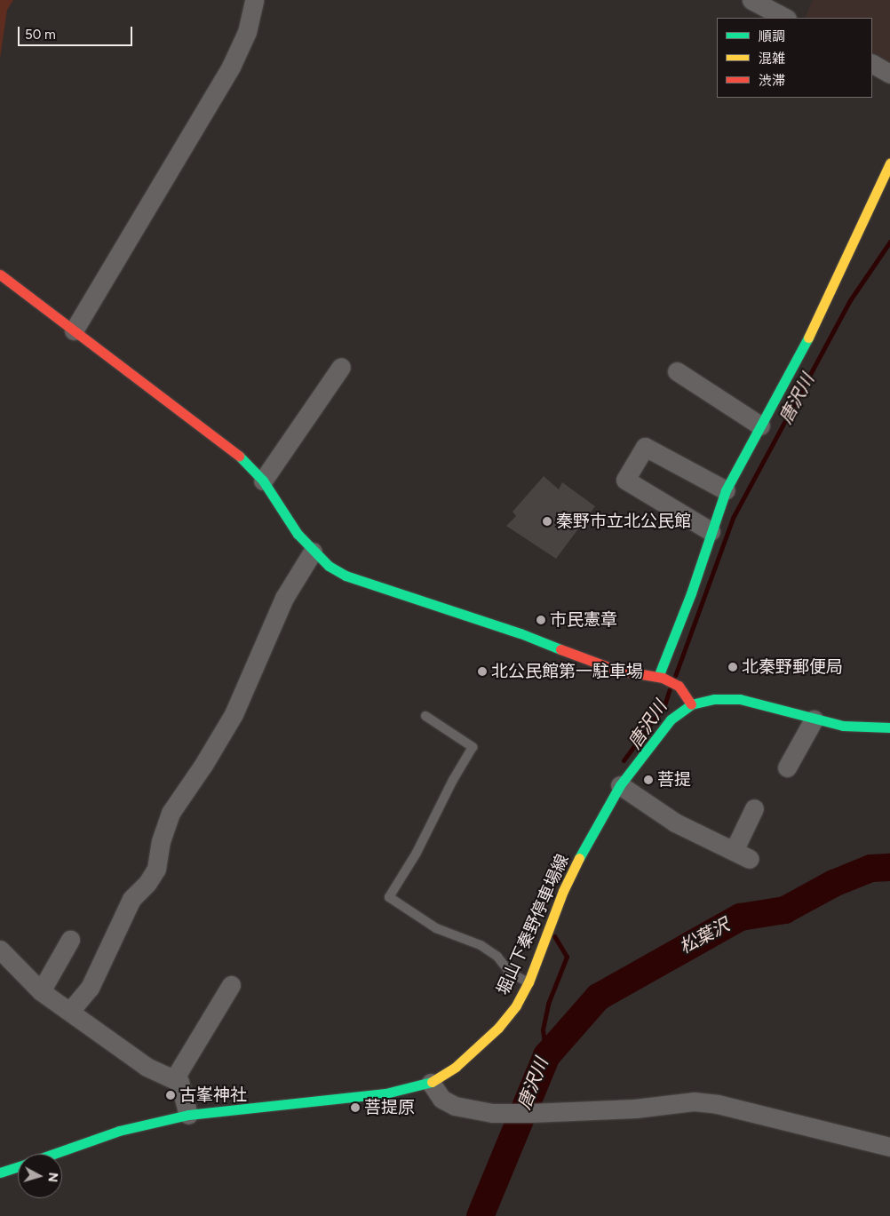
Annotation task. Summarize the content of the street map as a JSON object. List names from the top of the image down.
{
  "streets": {
    "street": ["堀山下秦野停車場線"]
  },
  "water": ["唐沢川", "松葉沢"],
  "places": [
    "秦野市立北公民館",
    "市民憲章",
    "北秦野郵便局",
    "北公民館第一駐車場",
    "菩提",
    "古峯神社",
    "菩提原"
  ],
  "legend": ["順調", "混雑", "渋滞"],
  "scale_bar": "50 m",
  "north": "right"
}
